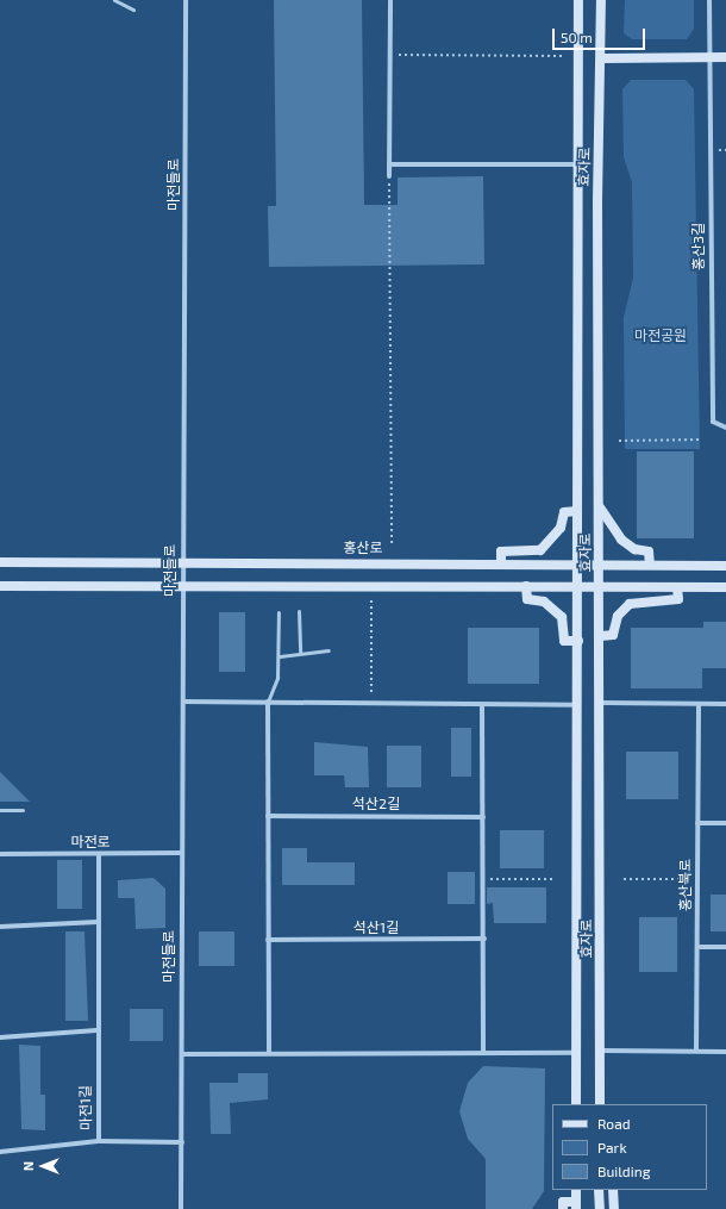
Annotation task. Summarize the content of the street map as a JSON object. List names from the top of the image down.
{
  "streets": {
    "street": [
      "효자로",
      "마전들로",
      "홍산3길",
      "홍산로",
      "석산2길",
      "마전로",
      "홍산북로",
      "석산1길",
      "마전1길"
    ]
  },
  "crossings": [
    ["효자로", "홍산로"],
    ["마전들로", "홍산로"],
    ["마전들로", "마전로"],
    ["마전로", "마전1길"]
  ],
  "parks": ["마전공원"],
  "legend": ["Road", "Park", "Building"],
  "scale_bar": "50 m",
  "north": "left"
}
